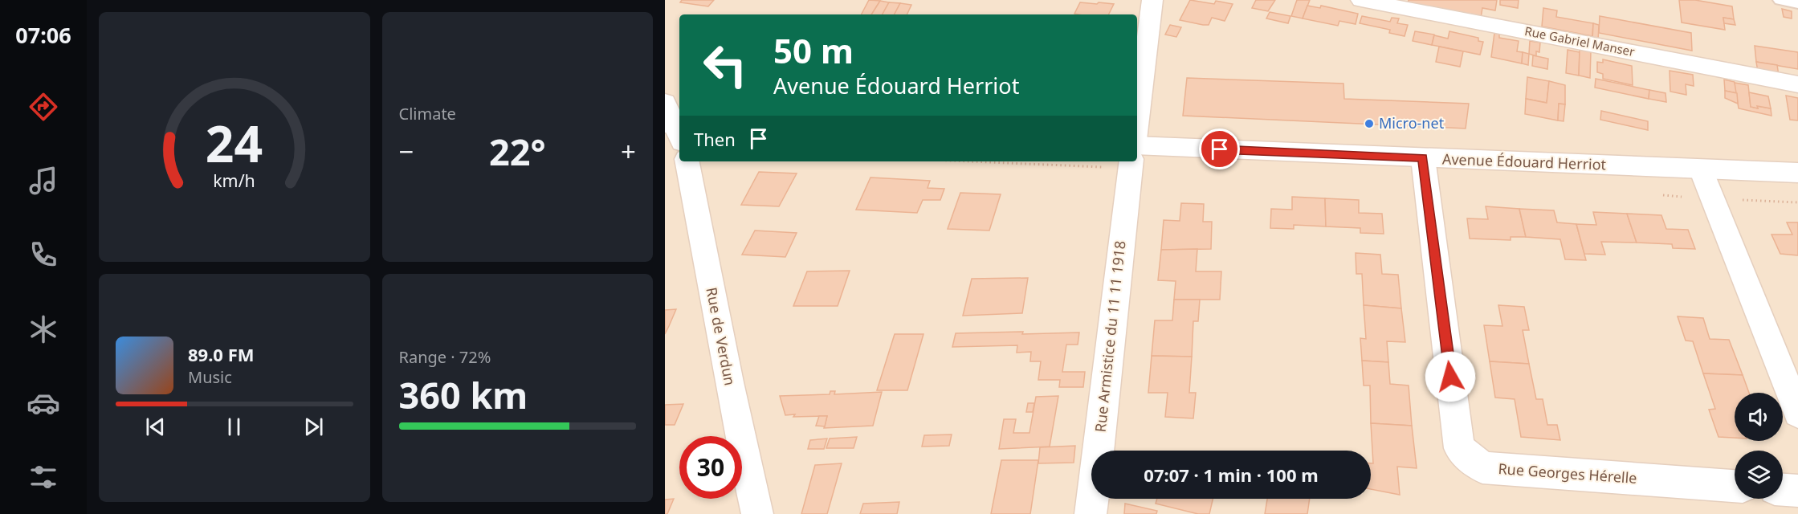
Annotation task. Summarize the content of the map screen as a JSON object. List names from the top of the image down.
{
  "streets": {
    "street": [
      "Rue Gabriel Manser",
      "Avenue Édouard Herriot",
      "Rue de Verdun",
      "Rue Armistice du 11 11 1918",
      "Rue Georges Hérelle"
    ]
  },
  "crossings": [
    ["Avenue Édouard Herriot", "Rue Georges Hérelle"]
  ],
  "places": ["Micro-net"],
  "page": {
    "tabs": "07:06",
    "tile": [
      "Climate",
      ["Range · 72%", "360 km"]
    ],
    "turn": ["50 m", "Avenue Édouard Herriot"],
    "then": "Then",
    "heat": ["−", "22°", "+"],
    "song": ["89.0 FM", "Music"],
    "limit": "30",
    "trip": "07:07 · 1 min · 100 m",
    "gauge": ["24", "km/h"]
  }
}
